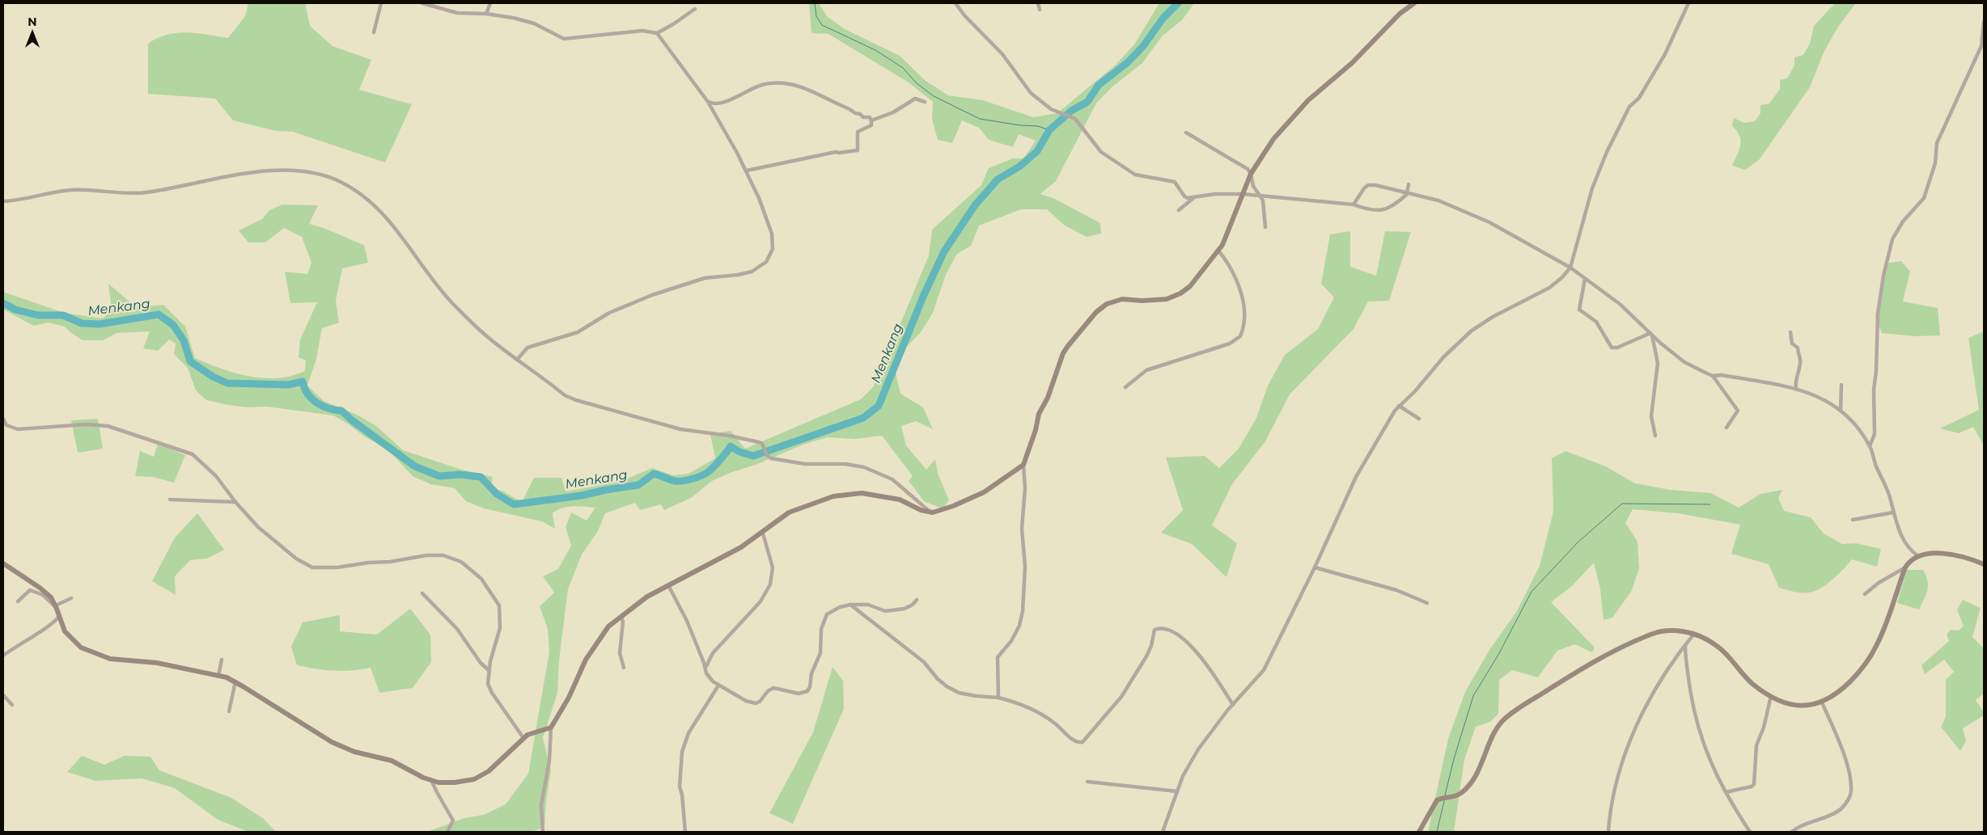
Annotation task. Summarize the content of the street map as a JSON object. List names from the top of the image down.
{
  "water": ["Menkang"],
  "north": "top"
}
